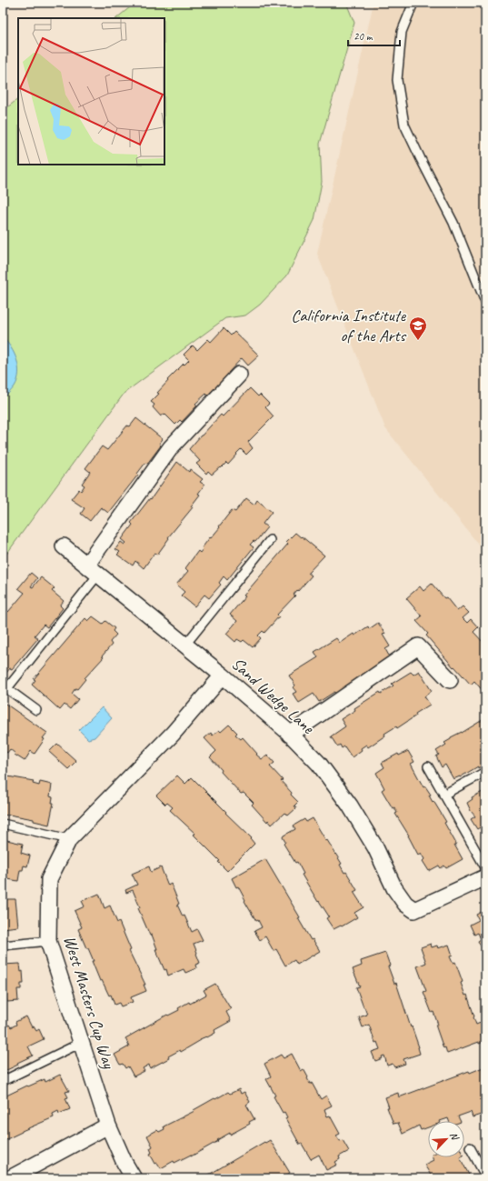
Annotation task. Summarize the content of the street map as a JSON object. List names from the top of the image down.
{
  "streets": {
    "street": ["Sand Wedge Lane", "West Masters Cup Way"]
  },
  "crossings": [
    ["Sand Wedge Lane", "West Masters Cup Way"]
  ],
  "places": {
    "school or university": ["California Institute of the Arts"]
  },
  "scale_bar": "20 m",
  "north": "top right"
}
